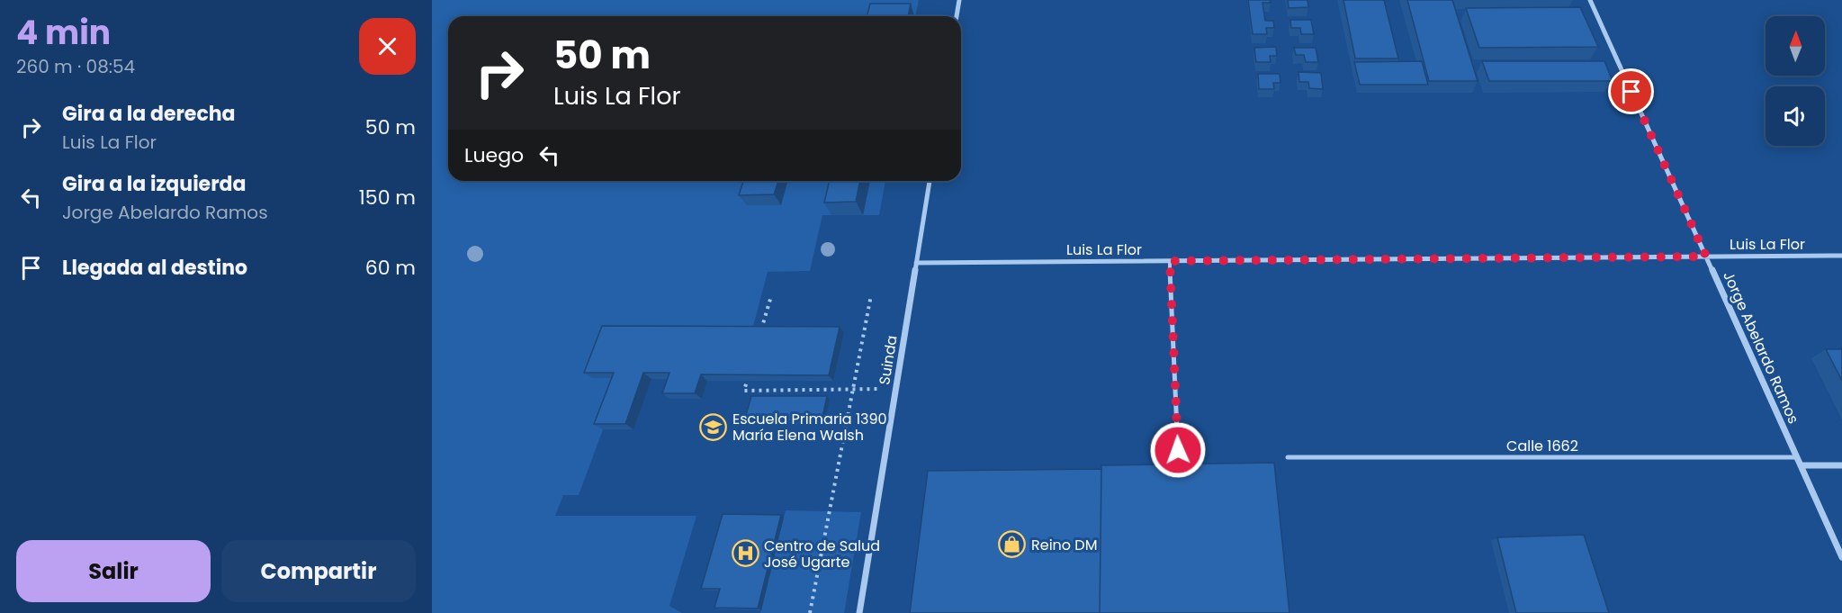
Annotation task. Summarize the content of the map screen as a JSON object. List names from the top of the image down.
{
  "streets": {
    "street": ["Luis La Flor", "Jorge Abelardo Ramos", "Suinda"],
    "lane": ["Calle 1662"]
  },
  "crossings": [
    ["Luis La Flor", "Jorge Abelardo Ramos"],
    ["Luis La Flor", "Suinda"],
    ["Jorge Abelardo Ramos", "Calle 1662"]
  ],
  "places": {
    "school or university": ["Escuela Primaria 1390 María Elena Walsh"],
    "shop": ["Reino DM"],
    "hospital": ["Centro de Salud José Ugarte"]
  },
  "north": "top",
  "page": {
    "heading": ["4 min", "260 m · 08:54"],
    "turn": ["50 m", "Luis La Flor"],
    "list": [
      {
        "name": "Gira a la derecha",
        "note": "Luis La Flor",
        "value": "50 m"
      },
      {
        "name": "Gira a la izquierda",
        "note": "Jorge Abelardo Ramos",
        "value": "150 m"
      },
      {
        "name": "Llegada al destino",
        "value": "60 m"
      }
    ],
    "then": "Luego",
    "buttons": ["Salir", "Compartir"]
  }
}
